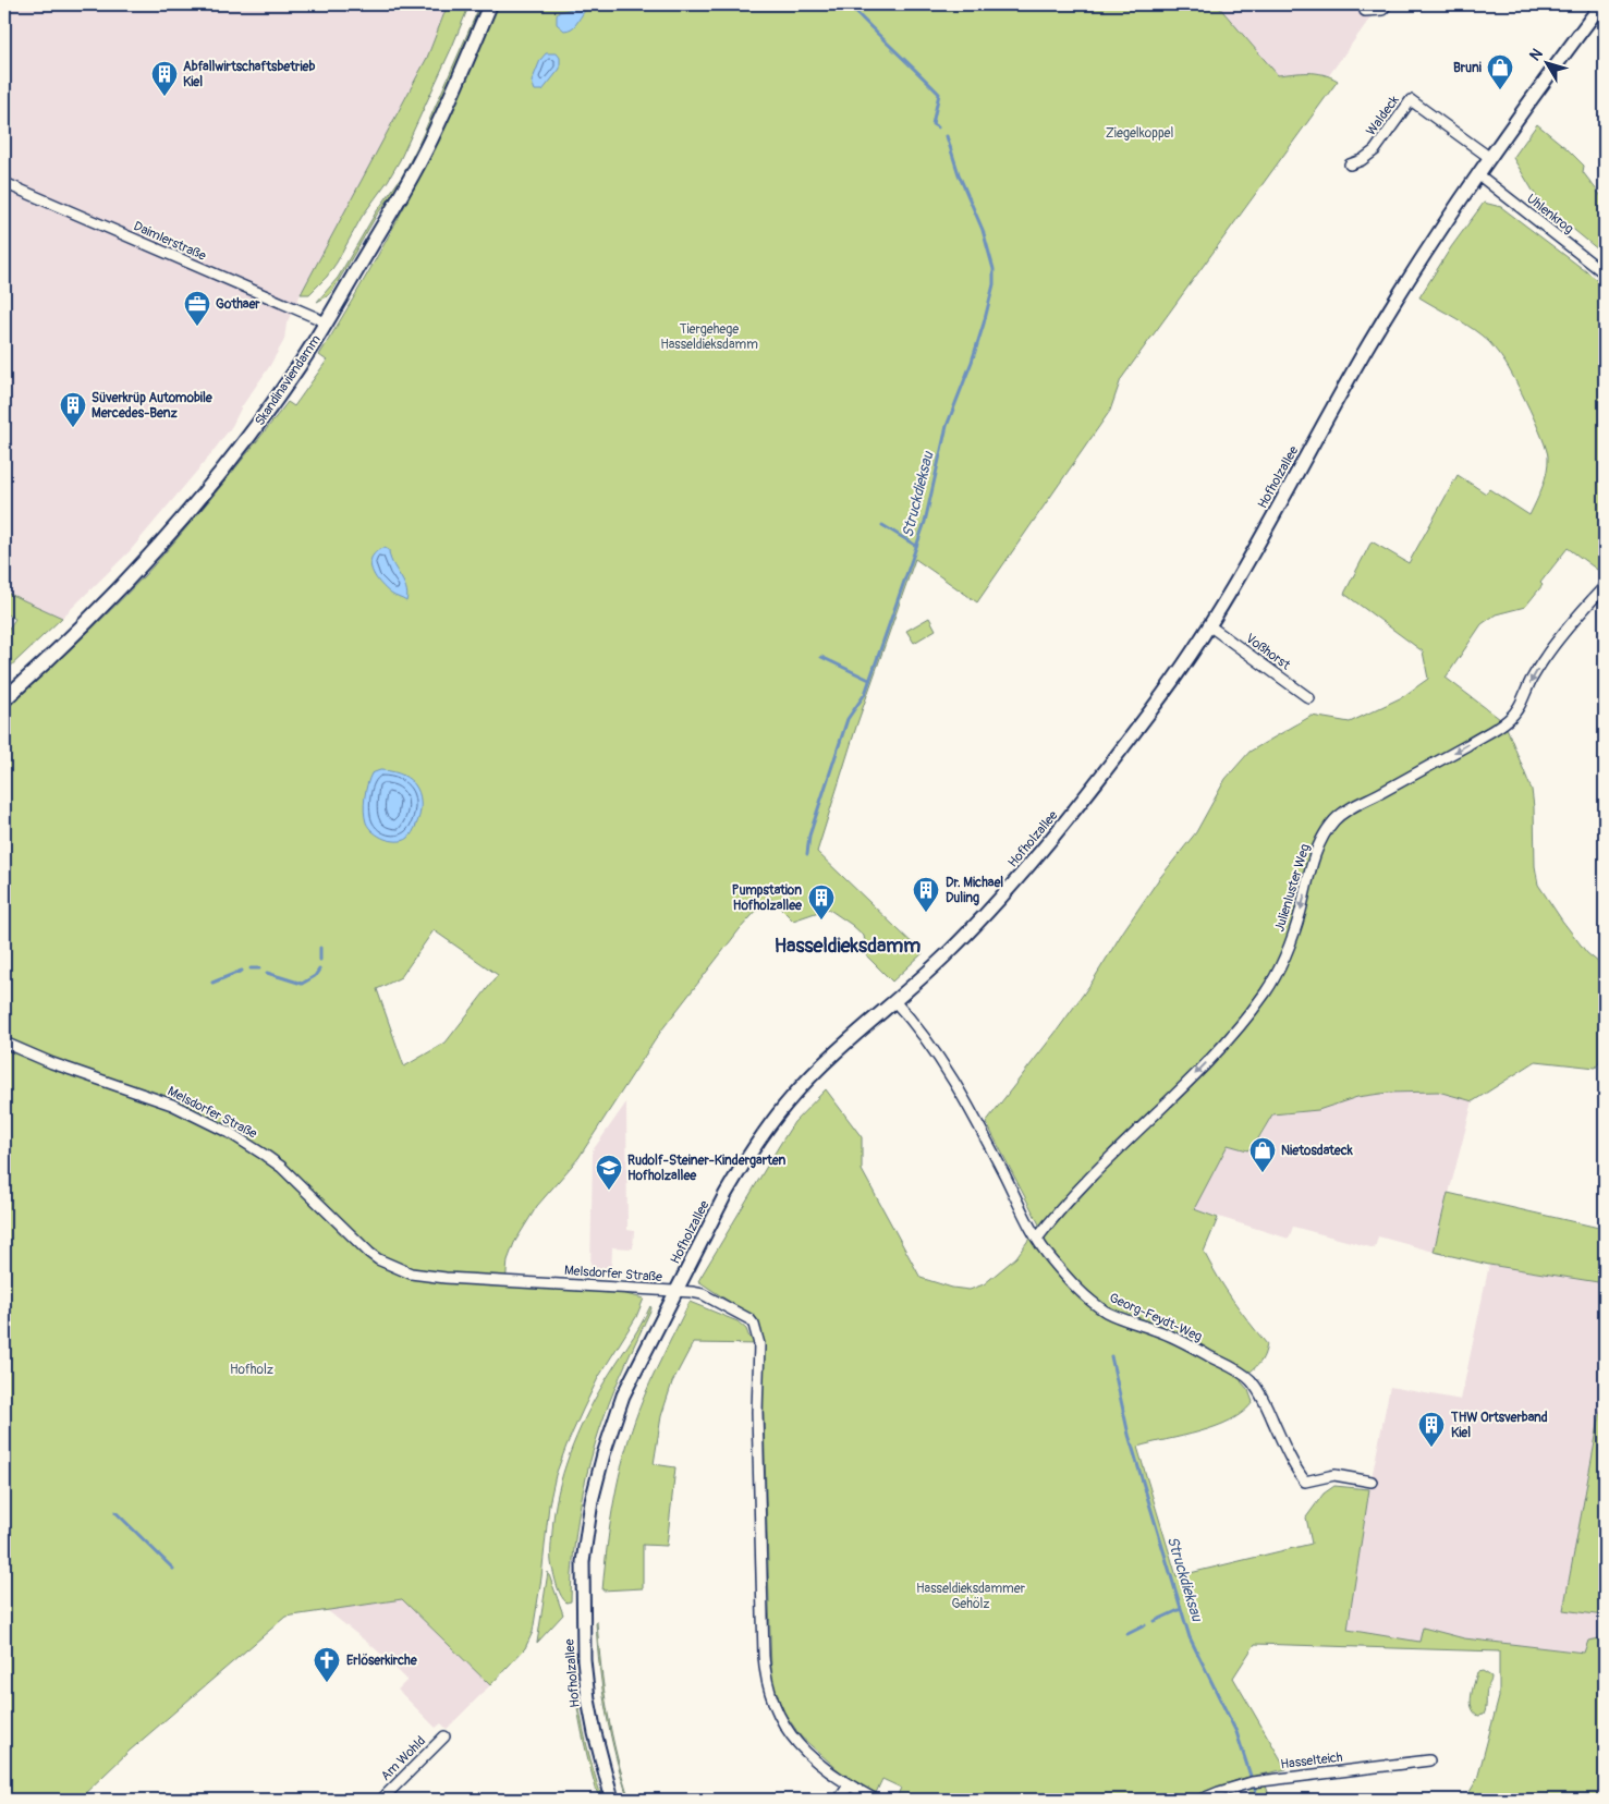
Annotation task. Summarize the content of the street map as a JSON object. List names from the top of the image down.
{
  "streets": {
    "main road": ["Skandinaviendamm"],
    "street": [
      "Waldeck",
      "Uhlenkrog",
      "Daimlerstraße",
      "Hofholzallee",
      "Voßhorst",
      "Julienluster Weg",
      "Melsdorfer Straße",
      "Georg-Feydt-Weg",
      "Am Wohld",
      "Hasselteich"
    ]
  },
  "crossings": [
    ["Waldeck", "Hofholzallee"],
    ["Uhlenkrog", "Hofholzallee"],
    ["Daimlerstraße", "Skandinaviendamm"],
    ["Hofholzallee", "Voßhorst"],
    ["Hofholzallee", "Melsdorfer Straße"],
    ["Hofholzallee", "Georg-Feydt-Weg"],
    ["Julienluster Weg", "Georg-Feydt-Weg"]
  ],
  "one_way": ["Julienluster Weg"],
  "districts": ["Hasseldieksdamm"],
  "water": ["Struckdieksau"],
  "parks": [
    "Ziegelkoppel",
    "Tiergehege Hasseldieksdamm",
    "Hofholz",
    "Hasseldieksdammer Gehölz"
  ],
  "places": {
    "shop": ["Bruni", "Nietosdateck"],
    "building": [
      "Abfallwirtschaftsbetrieb Kiel",
      "Süverkrüp Automobile Mercedes-Benz",
      "Dr. Michael Duling",
      "Pumpstation Hofholzallee",
      "THW Ortsverband Kiel"
    ],
    "office": ["Gothaer"],
    "school or university": ["Rudolf-Steiner-Kindergarten Hofholzallee"],
    "church": ["Erlöserkirche"]
  },
  "north": "top left"
}
